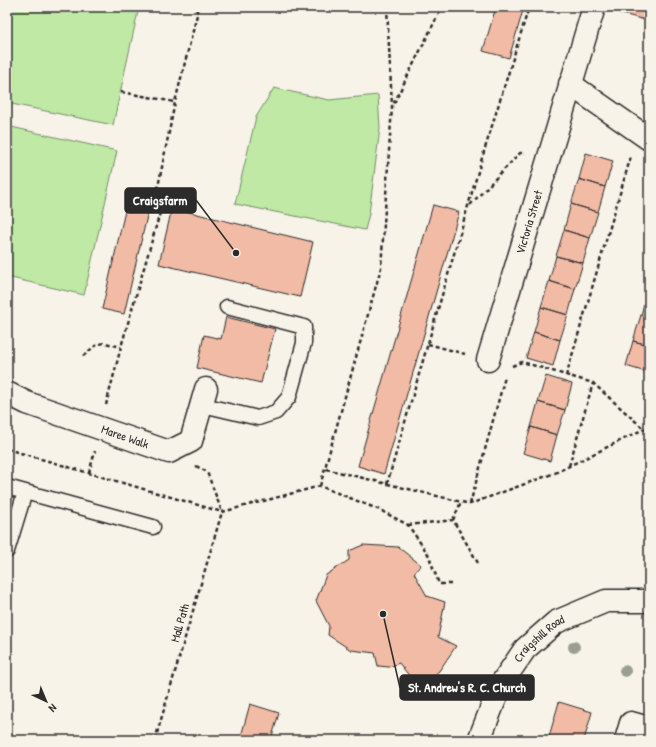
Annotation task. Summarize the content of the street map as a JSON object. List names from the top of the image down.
{
  "streets": {
    "street": ["Victoria Street", "Maree Walk", "Craigshill Road"],
    "path": ["Mall Path"]
  },
  "places": ["Craigsfarm", "St. Andrew's R. C. Church"],
  "north": "bottom right"
}
